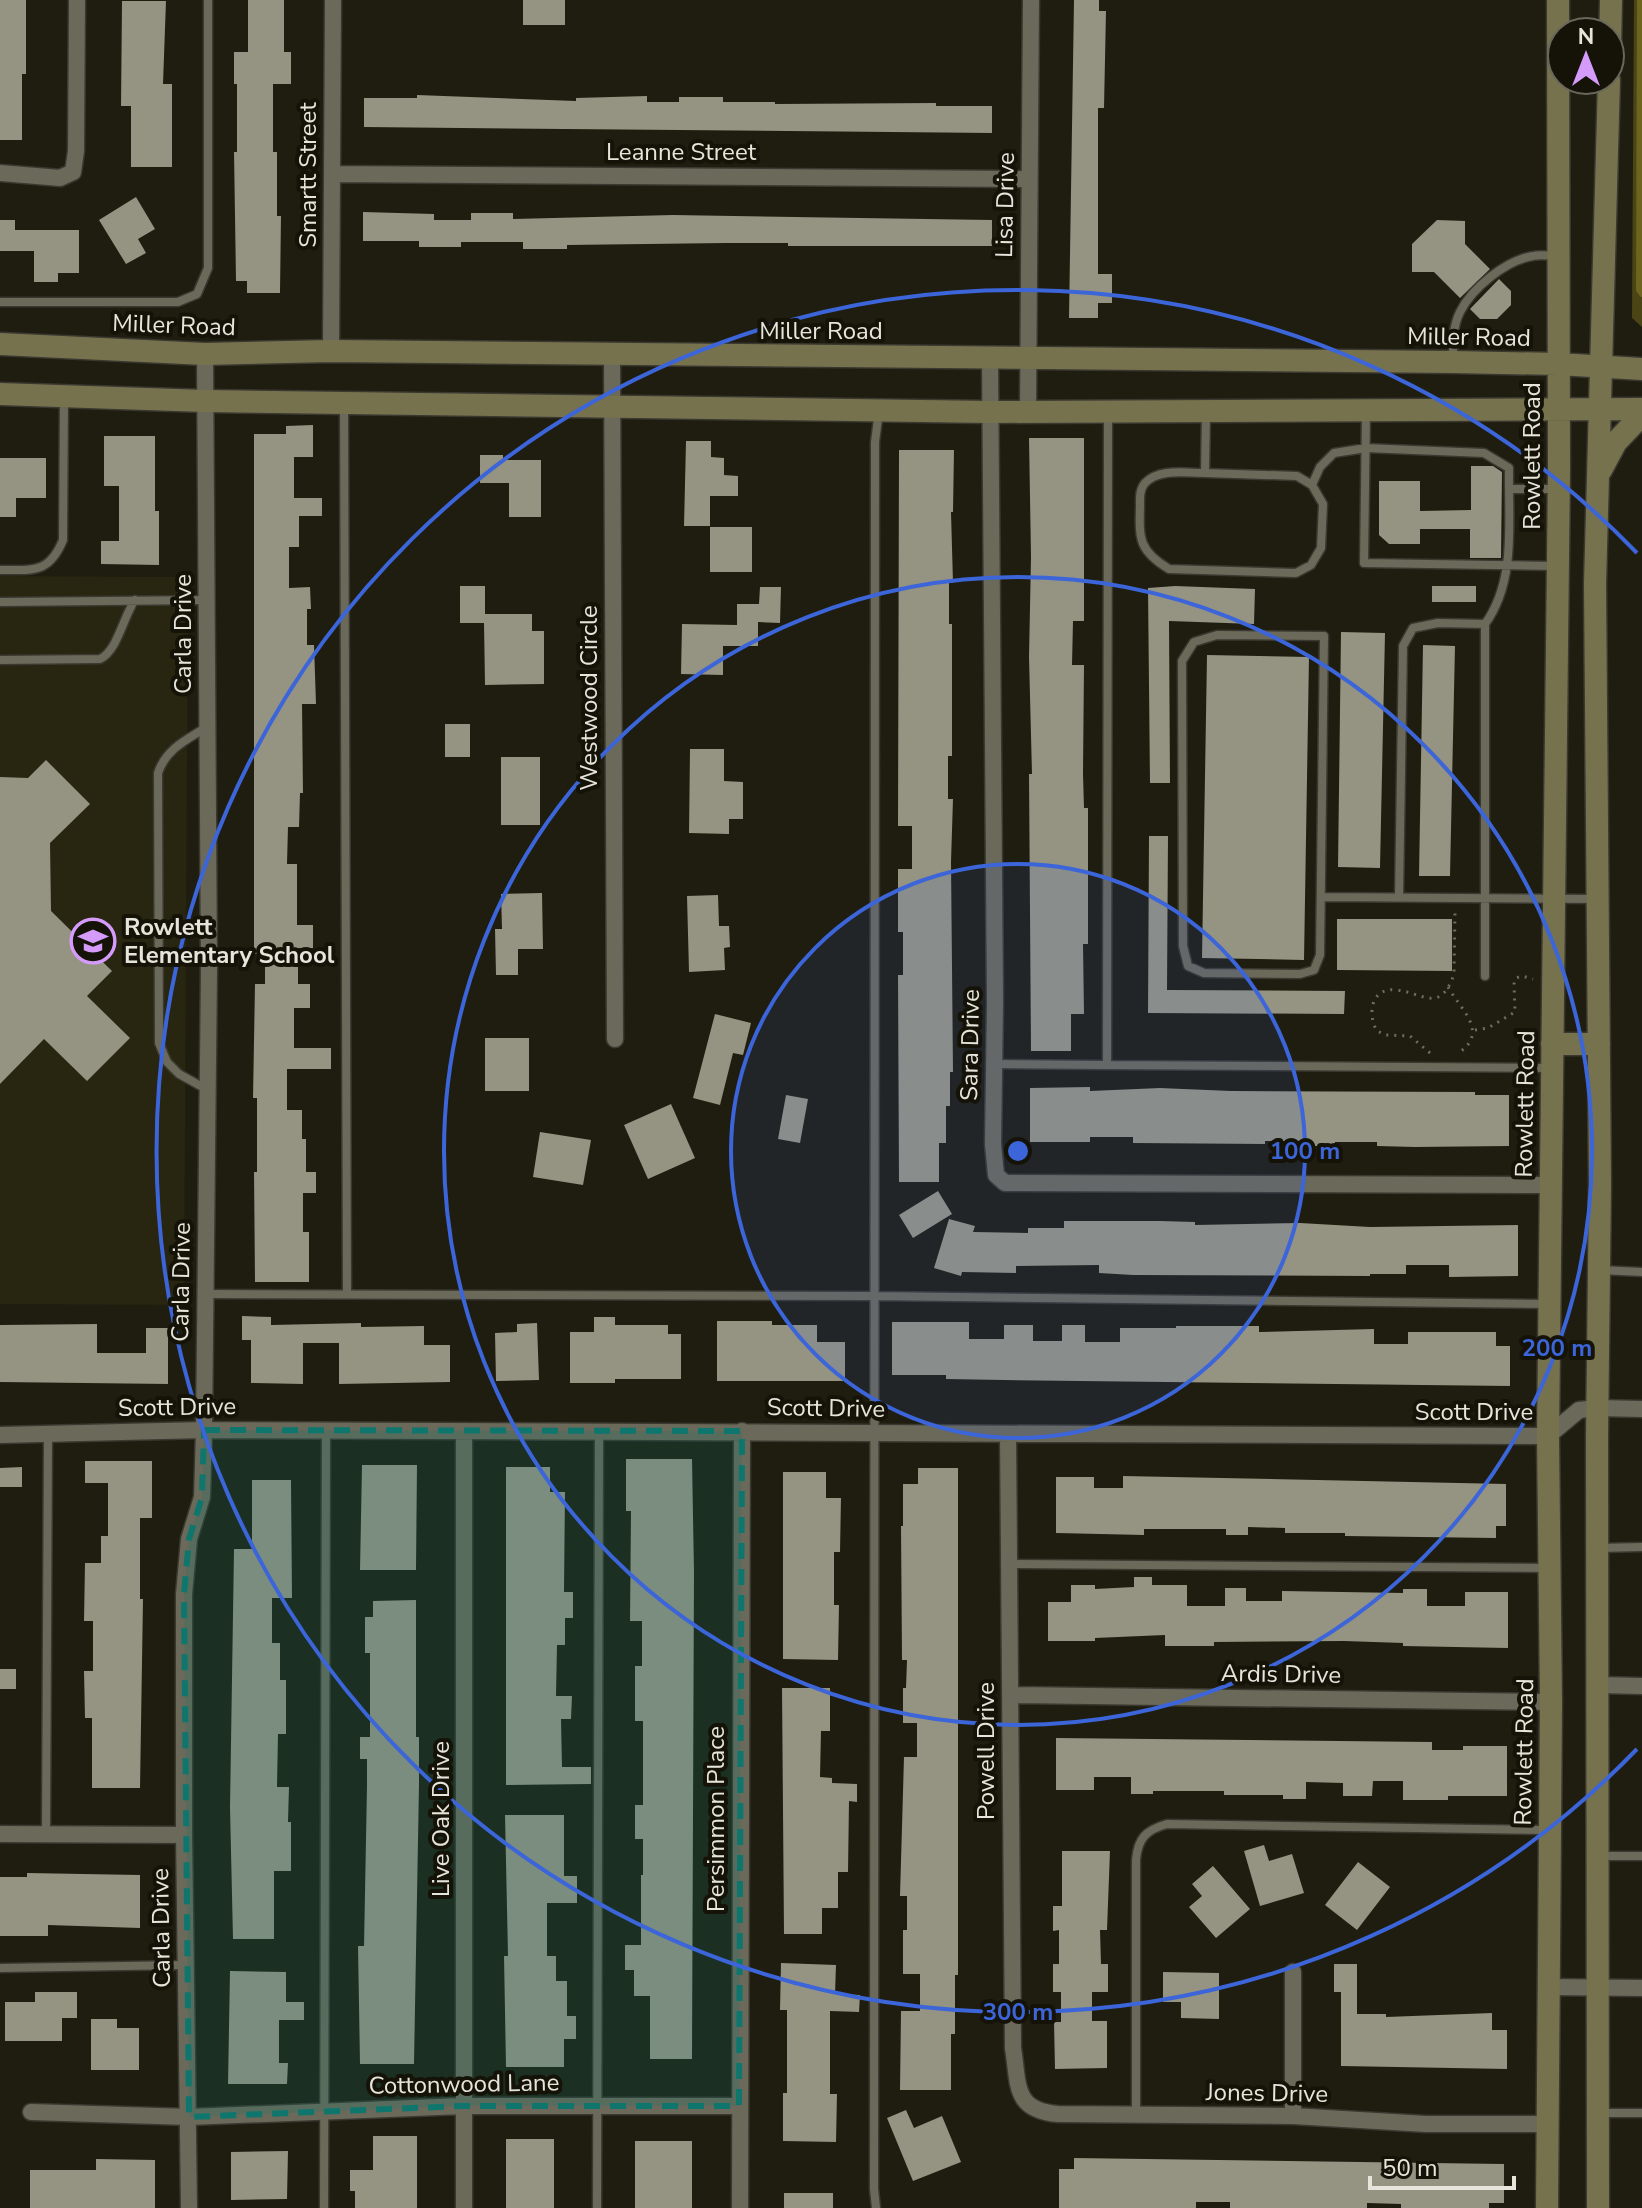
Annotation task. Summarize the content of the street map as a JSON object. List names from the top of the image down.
{
  "streets": {
    "main road": ["Miller Road", "Rowlett Road"],
    "street": [
      "Leanne Street",
      "Smartt Street",
      "Lisa Drive",
      "Carla Drive",
      "Westwood Circle",
      "Sara Drive",
      "Scott Drive",
      "Ardis Drive",
      "Powell Drive",
      "Live Oak Drive",
      "Persimmon Place",
      "Cottonwood Lane",
      "Jones Drive"
    ]
  },
  "crossings": [
    ["Leanne Street", "Smartt Street"],
    ["Leanne Street", "Lisa Drive"],
    ["Smartt Street", "Miller Road"],
    ["Lisa Drive", "Miller Road"],
    ["Miller Road", "Rowlett Road"],
    ["Miller Road", "Carla Drive"],
    ["Miller Road", "Westwood Circle"],
    ["Miller Road", "Sara Drive"],
    ["Rowlett Road", "Sara Drive"],
    ["Rowlett Road", "Scott Drive"],
    ["Rowlett Road", "Ardis Drive"],
    ["Rowlett Road", "Jones Drive"],
    ["Carla Drive", "Scott Drive"],
    ["Carla Drive", "Cottonwood Lane"],
    ["Scott Drive", "Powell Drive"],
    ["Scott Drive", "Live Oak Drive"],
    ["Scott Drive", "Persimmon Place"],
    ["Ardis Drive", "Powell Drive"],
    ["Powell Drive", "Jones Drive"],
    ["Live Oak Drive", "Cottonwood Lane"],
    ["Persimmon Place", "Cottonwood Lane"]
  ],
  "places": {
    "school or university": ["Rowlett Elementary School"]
  },
  "scale_bar": "50 m",
  "north": "top",
  "rings": ["100 m", "200 m", "300 m"]
}
